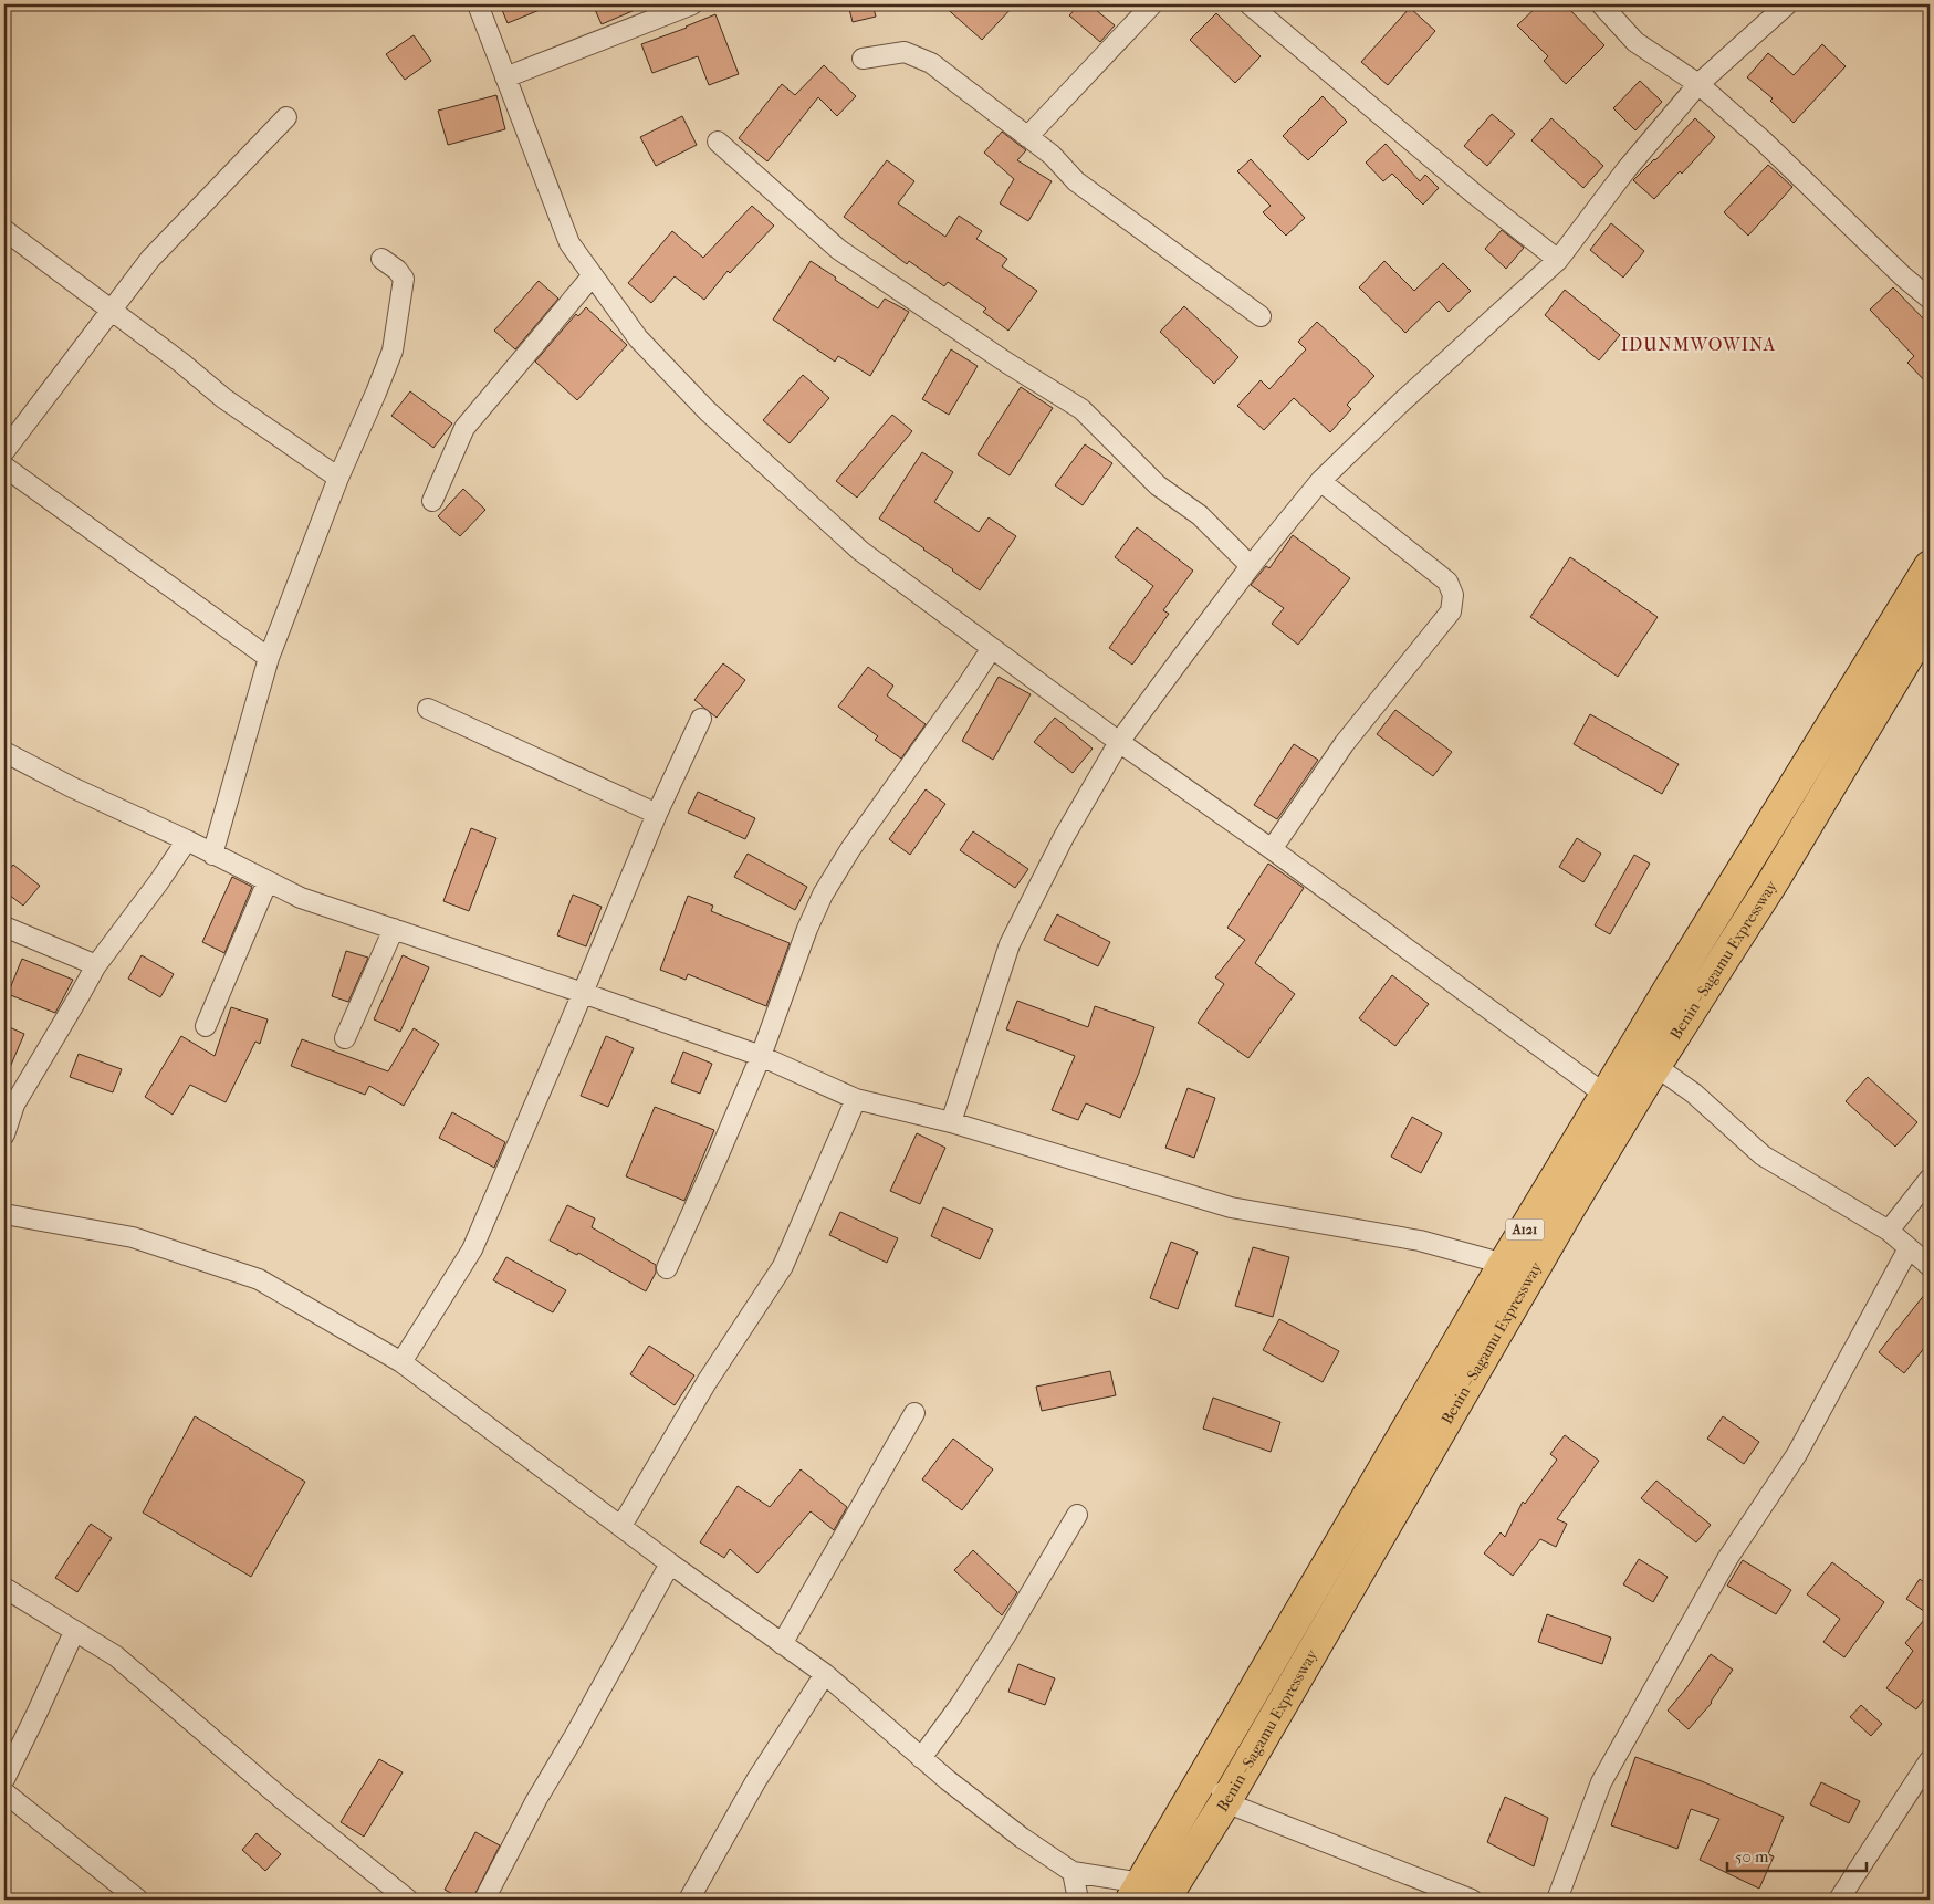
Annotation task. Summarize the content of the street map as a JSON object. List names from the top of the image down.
{
  "streets": {
    "highway": ["Benin - Sagamu Expressway", "A121"]
  },
  "crossings": [
    ["Benin - Sagamu Expressway", "A121"]
  ],
  "districts": ["IDUNMWOWINA"],
  "scale_bar": "50 m"
}
